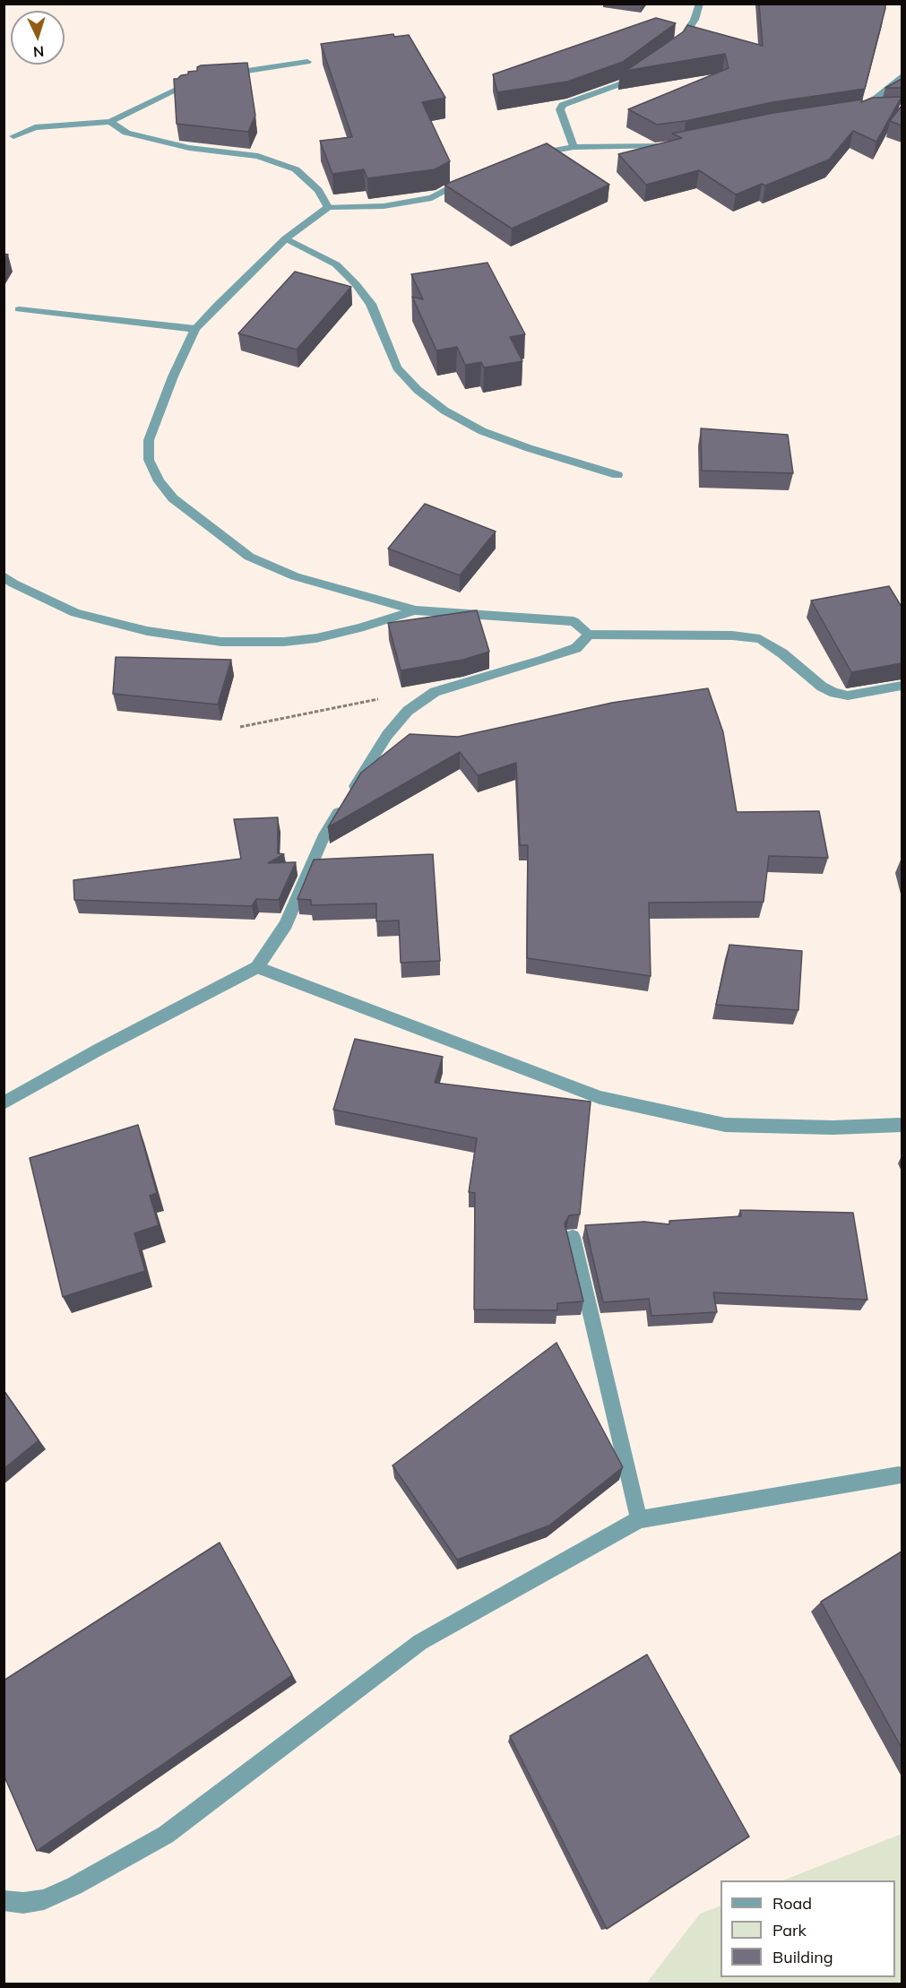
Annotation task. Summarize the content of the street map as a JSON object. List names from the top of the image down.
{
  "legend": ["Road", "Park", "Building"],
  "north": "bottom"
}
